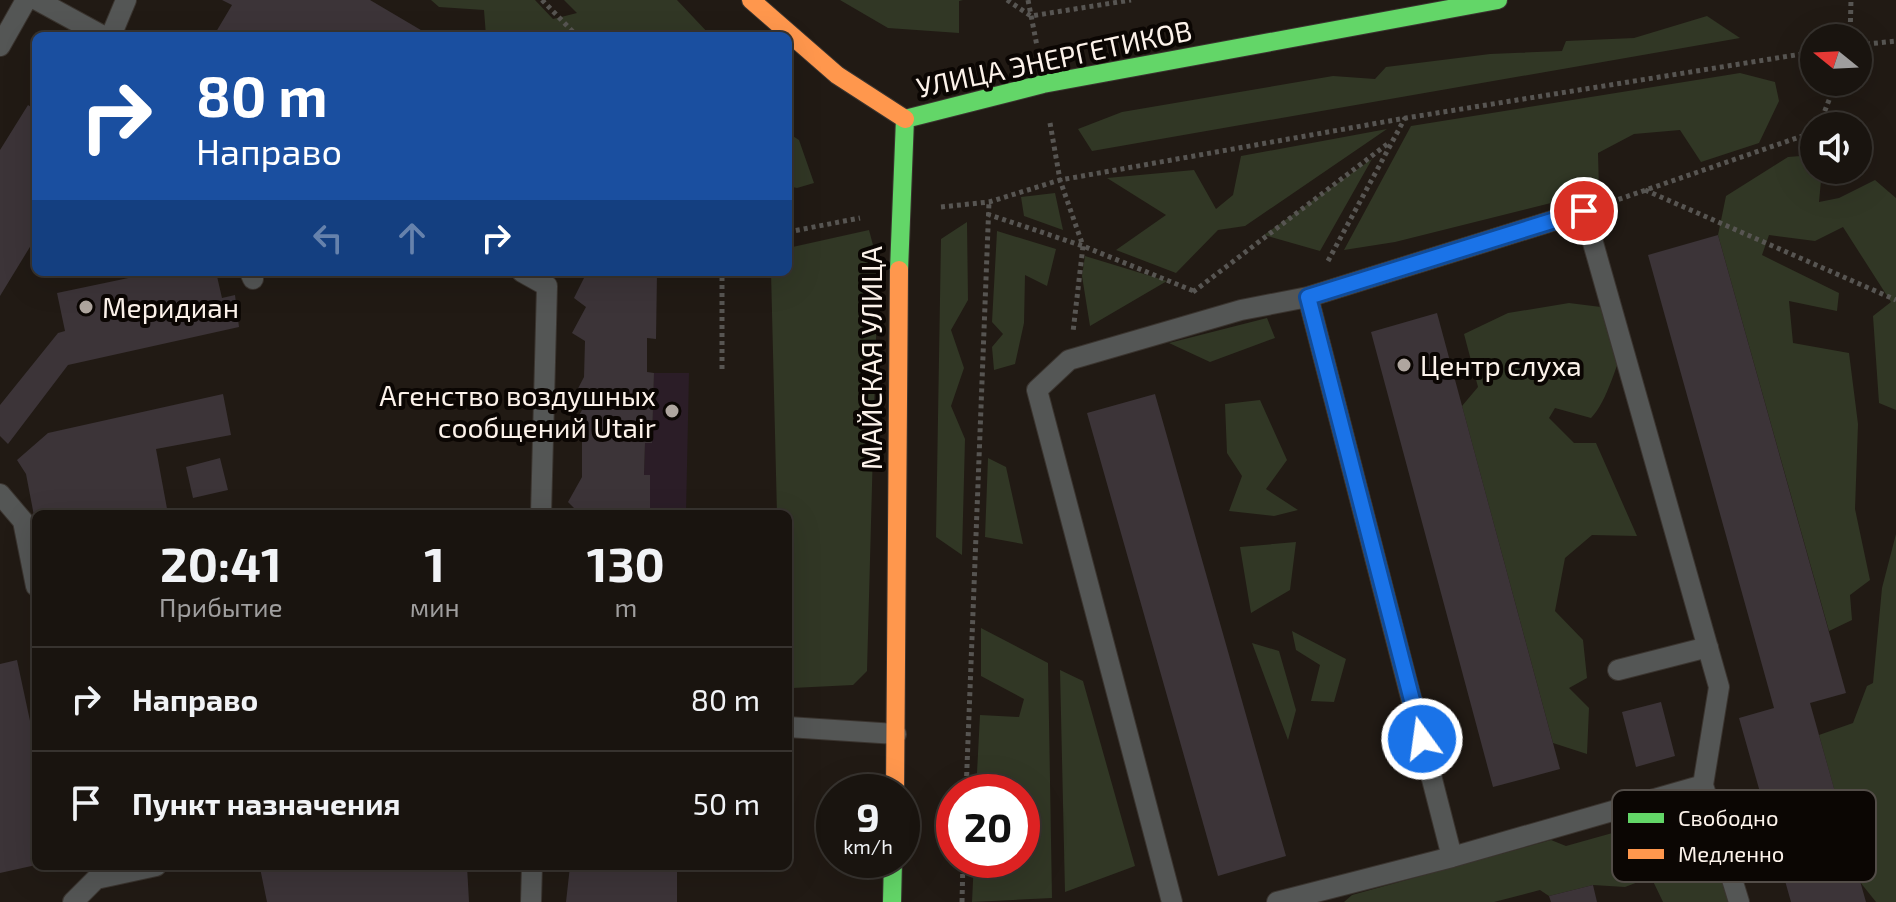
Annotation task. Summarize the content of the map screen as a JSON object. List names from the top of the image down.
{
  "streets": {
    "main road": ["УЛИЦА ЭНЕРГЕТИКОВ", "МАЙСКАЯ УЛИЦА"]
  },
  "crossings": [
    ["УЛИЦА ЭНЕРГЕТИКОВ", "МАЙСКАЯ УЛИЦА"]
  ],
  "places": ["Меридиан", "Центр слуха", "Агенство воздушных сообщений Utair"],
  "legend": ["Свободно", "Медленно"],
  "north": "left",
  "page": {
    "turn": ["80 m", "Направо"],
    "eta": [
      "20:41",
      "Прибытие",
      "1",
      "мин",
      "130",
      "m"
    ],
    "list": [
      {
        "name": "Направо",
        "value": "80 m"
      },
      {
        "name": "Пункт назначения",
        "value": "50 m"
      }
    ],
    "speed": "9 km/h",
    "limit": "20"
  }
}
